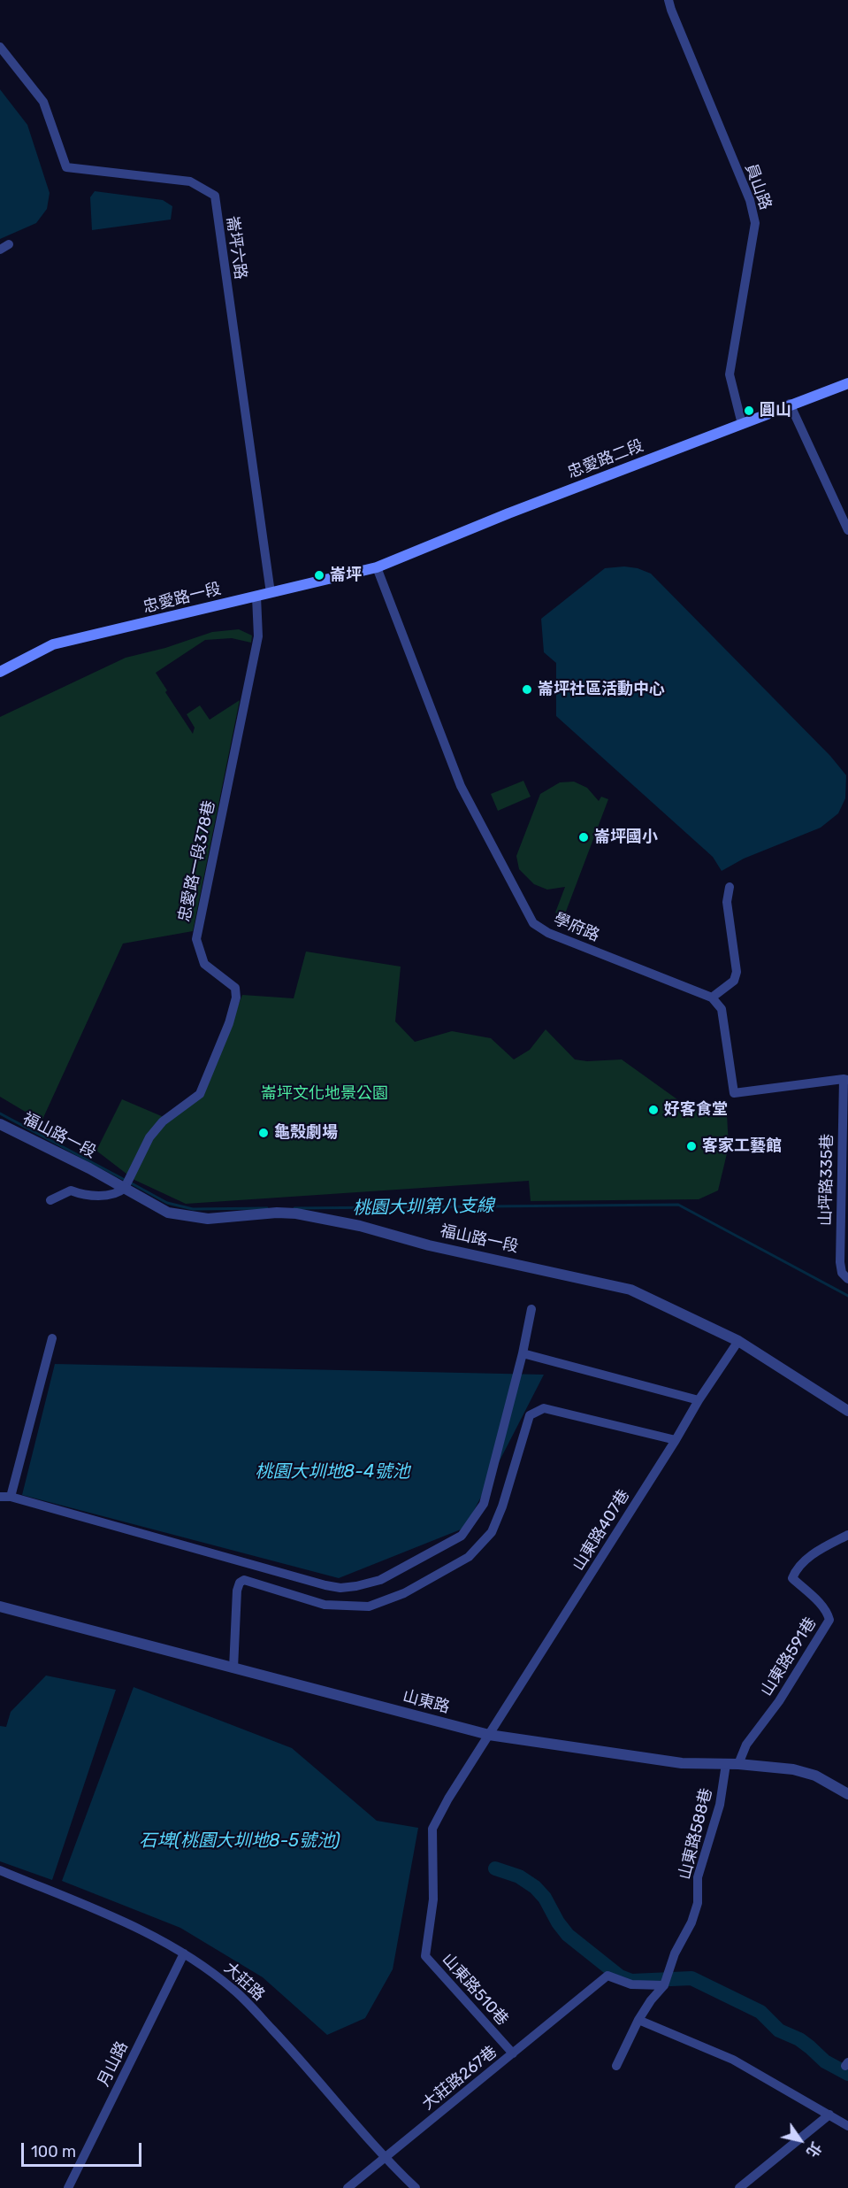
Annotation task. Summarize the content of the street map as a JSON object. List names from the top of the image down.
{
  "streets": {
    "main road": ["忠愛路二段", "忠愛路一段"],
    "street": [
      "員山路",
      "崙坪六路",
      "忠愛路一段378巷",
      "學府路",
      "福山路一段",
      "山坪路335巷",
      "山東路407巷",
      "山東路591巷",
      "山東路",
      "山東路588巷",
      "大莊路",
      "山東路510巷",
      "月山路",
      "大莊路267巷"
    ]
  },
  "crossings": [
    ["員山路", "忠愛路二段"],
    ["崙坪六路", "忠愛路一段"],
    ["忠愛路二段", "忠愛路一段"],
    ["忠愛路二段", "學府路"],
    ["忠愛路一段", "忠愛路一段378巷"],
    ["忠愛路一段", "學府路"],
    ["忠愛路一段378巷", "福山路一段"],
    ["福山路一段", "山東路407巷"],
    ["山東路407巷", "山東路"],
    ["山東路407巷", "山東路510巷"],
    ["山東路591巷", "山東路"],
    ["山東路", "山東路588巷"],
    ["山東路", "山東路510巷"],
    ["山東路588巷", "大莊路267巷"],
    ["大莊路", "月山路"],
    ["大莊路", "大莊路267巷"],
    ["山東路510巷", "大莊路267巷"]
  ],
  "water": ["桃園大圳第八支線", "桃園大圳地8-4號池", "石埤(桃園大圳地8-5號池)"],
  "parks": ["崙坪文化地景公園"],
  "places": [
    "圓山",
    "崙坪",
    "崙坪社區活動中心",
    "崙坪國小",
    "好客食堂",
    "龜殼劇場",
    "客家工藝館"
  ],
  "scale_bar": "100 m",
  "north": "bottom right"
}
